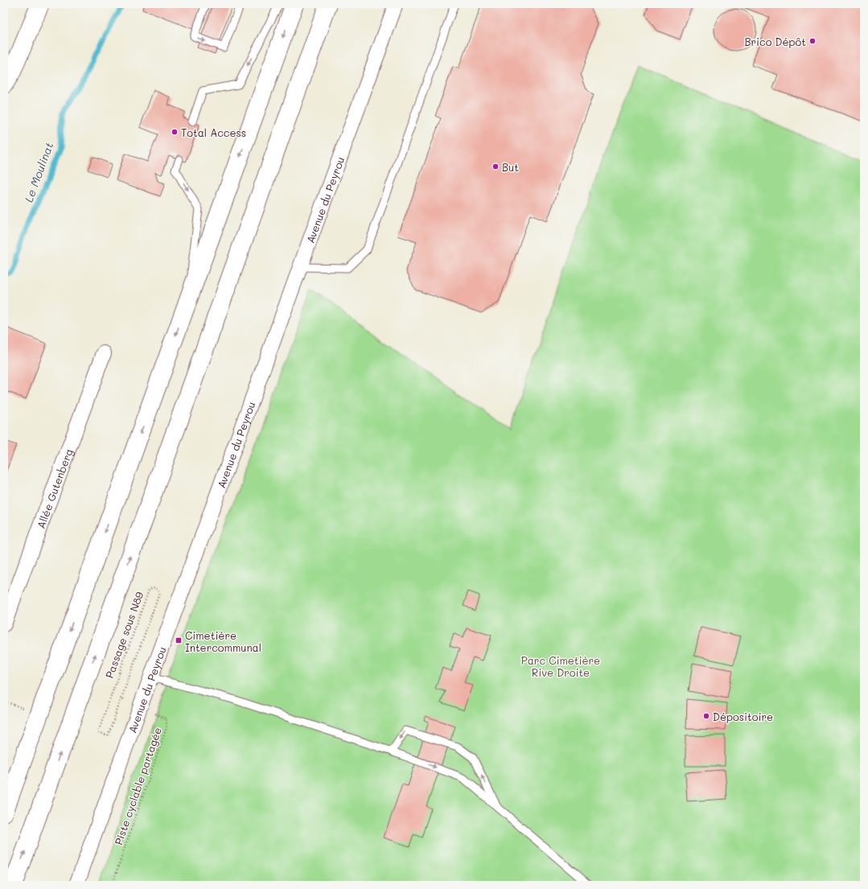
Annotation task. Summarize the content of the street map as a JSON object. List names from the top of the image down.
{
  "streets": {
    "street": ["Avenue du Peyrou", "Allée Gutenberg"],
    "path": ["Passage sous N89", "Piste cyclable partagée"]
  },
  "crossings": [
    ["Avenue du Peyrou", "Piste cyclable partagée"]
  ],
  "water": ["Le Moulinat"],
  "parks": ["Parc Cimetière Rive Droite"],
  "places": {
    "other": [
      "Brico Dépôt",
      "Total Access",
      "But",
      "Dépositoire"
    ],
    "transit": ["Cimetière Intercommunal"]
  }
}
